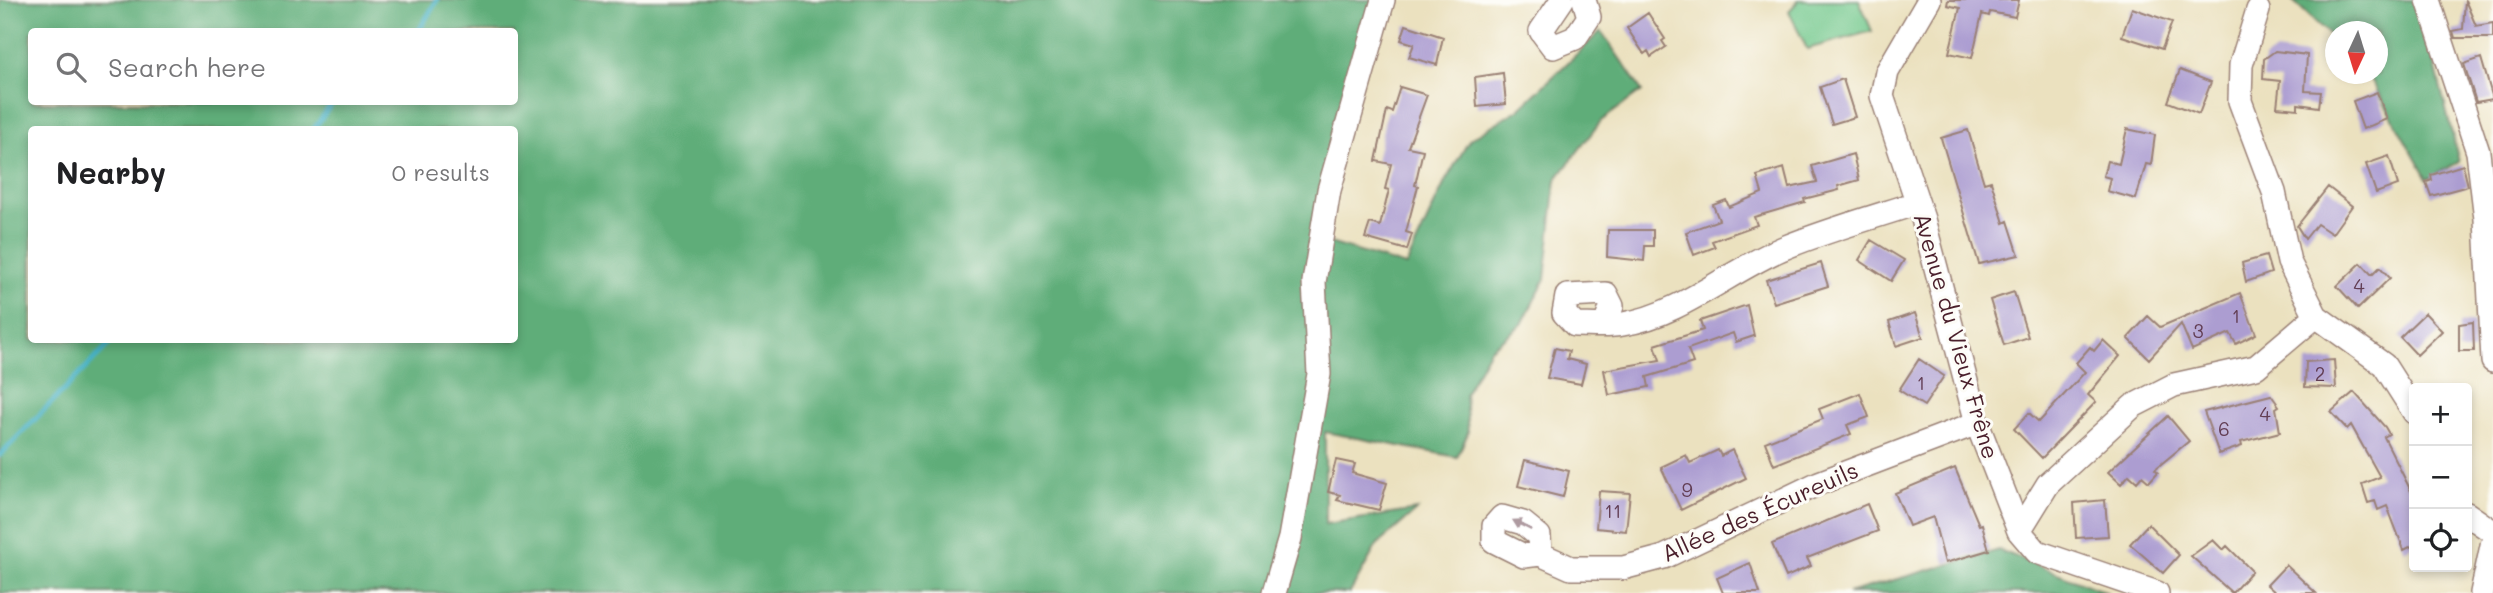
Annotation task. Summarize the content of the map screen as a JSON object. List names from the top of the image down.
{
  "streets": {
    "street": ["Avenue du Vieux Frêne", "Allée des Écureuils"]
  },
  "crossings": [
    ["Avenue du Vieux Frêne", "Allée des Écureuils"]
  ],
  "house_numbers": [
    "4",
    "1",
    "3",
    "2",
    "1",
    "4",
    "6",
    "9",
    "11"
  ],
  "north": "bottom",
  "page": {
    "search": "Search here",
    "heading": ["Nearby", "0 results"],
    "map_buttons": ["+", "−"]
  }
}
